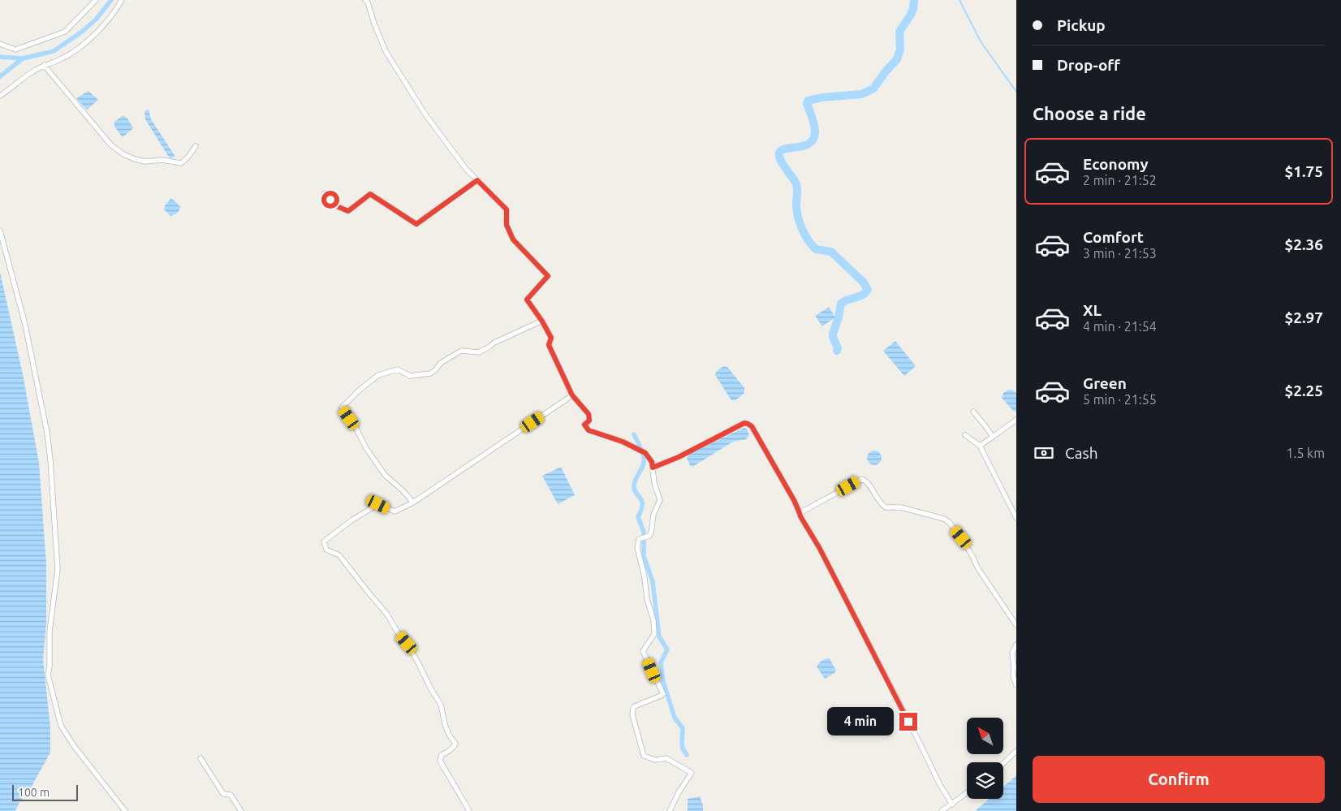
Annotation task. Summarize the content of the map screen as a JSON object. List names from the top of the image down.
{
  "scale_bar": "100 m",
  "north": "top left",
  "page": {
    "banner": ["Pickup", "Drop-off"],
    "heading": "Choose a ride",
    "list": [
      {
        "name": "Economy",
        "note": "2 min · 21:52",
        "value": "$1.75"
      },
      {
        "name": "Comfort",
        "note": "3 min · 21:53",
        "value": "$2.36"
      },
      {
        "name": "XL",
        "note": "4 min · 21:54",
        "value": "$2.97"
      },
      {
        "name": "Green",
        "note": "5 min · 21:55",
        "value": "$2.25"
      }
    ],
    "pay": ["Cash", "1.5 km"],
    "bubble": "4 min",
    "buttons": "Confirm",
    "scale": "100 m"
  }
}
